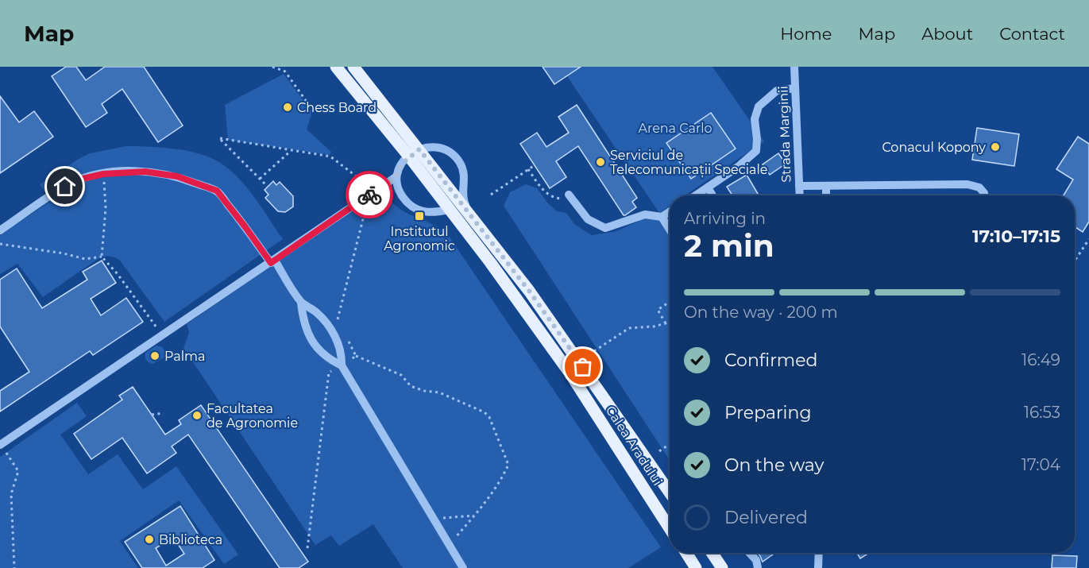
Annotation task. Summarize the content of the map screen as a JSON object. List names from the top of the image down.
{
  "streets": {
    "main road": ["Calea Aradului"],
    "street": ["Strada Marginii"]
  },
  "parks": ["Arena Carlo"],
  "places": {
    "other": [
      "Chess Board",
      "Conacul Kopony",
      "Serviciul de Telecomunicații Speciale",
      "Palma",
      "Facultatea de Agronomie",
      "Biblioteca"
    ],
    "transit": ["Institutul Agronomic"]
  },
  "page": {
    "header": "Map",
    "nav": [
      "Home",
      "Map",
      "About",
      "Contact"
    ],
    "heading": ["2 min", "Arriving in", "17:10–17:15"],
    "bar": "On the way · 200 m",
    "list": [
      ["Confirmed", "16:49"],
      ["Preparing", "16:53"],
      ["On the way", "17:04"],
      "Delivered"
    ]
  }
}
